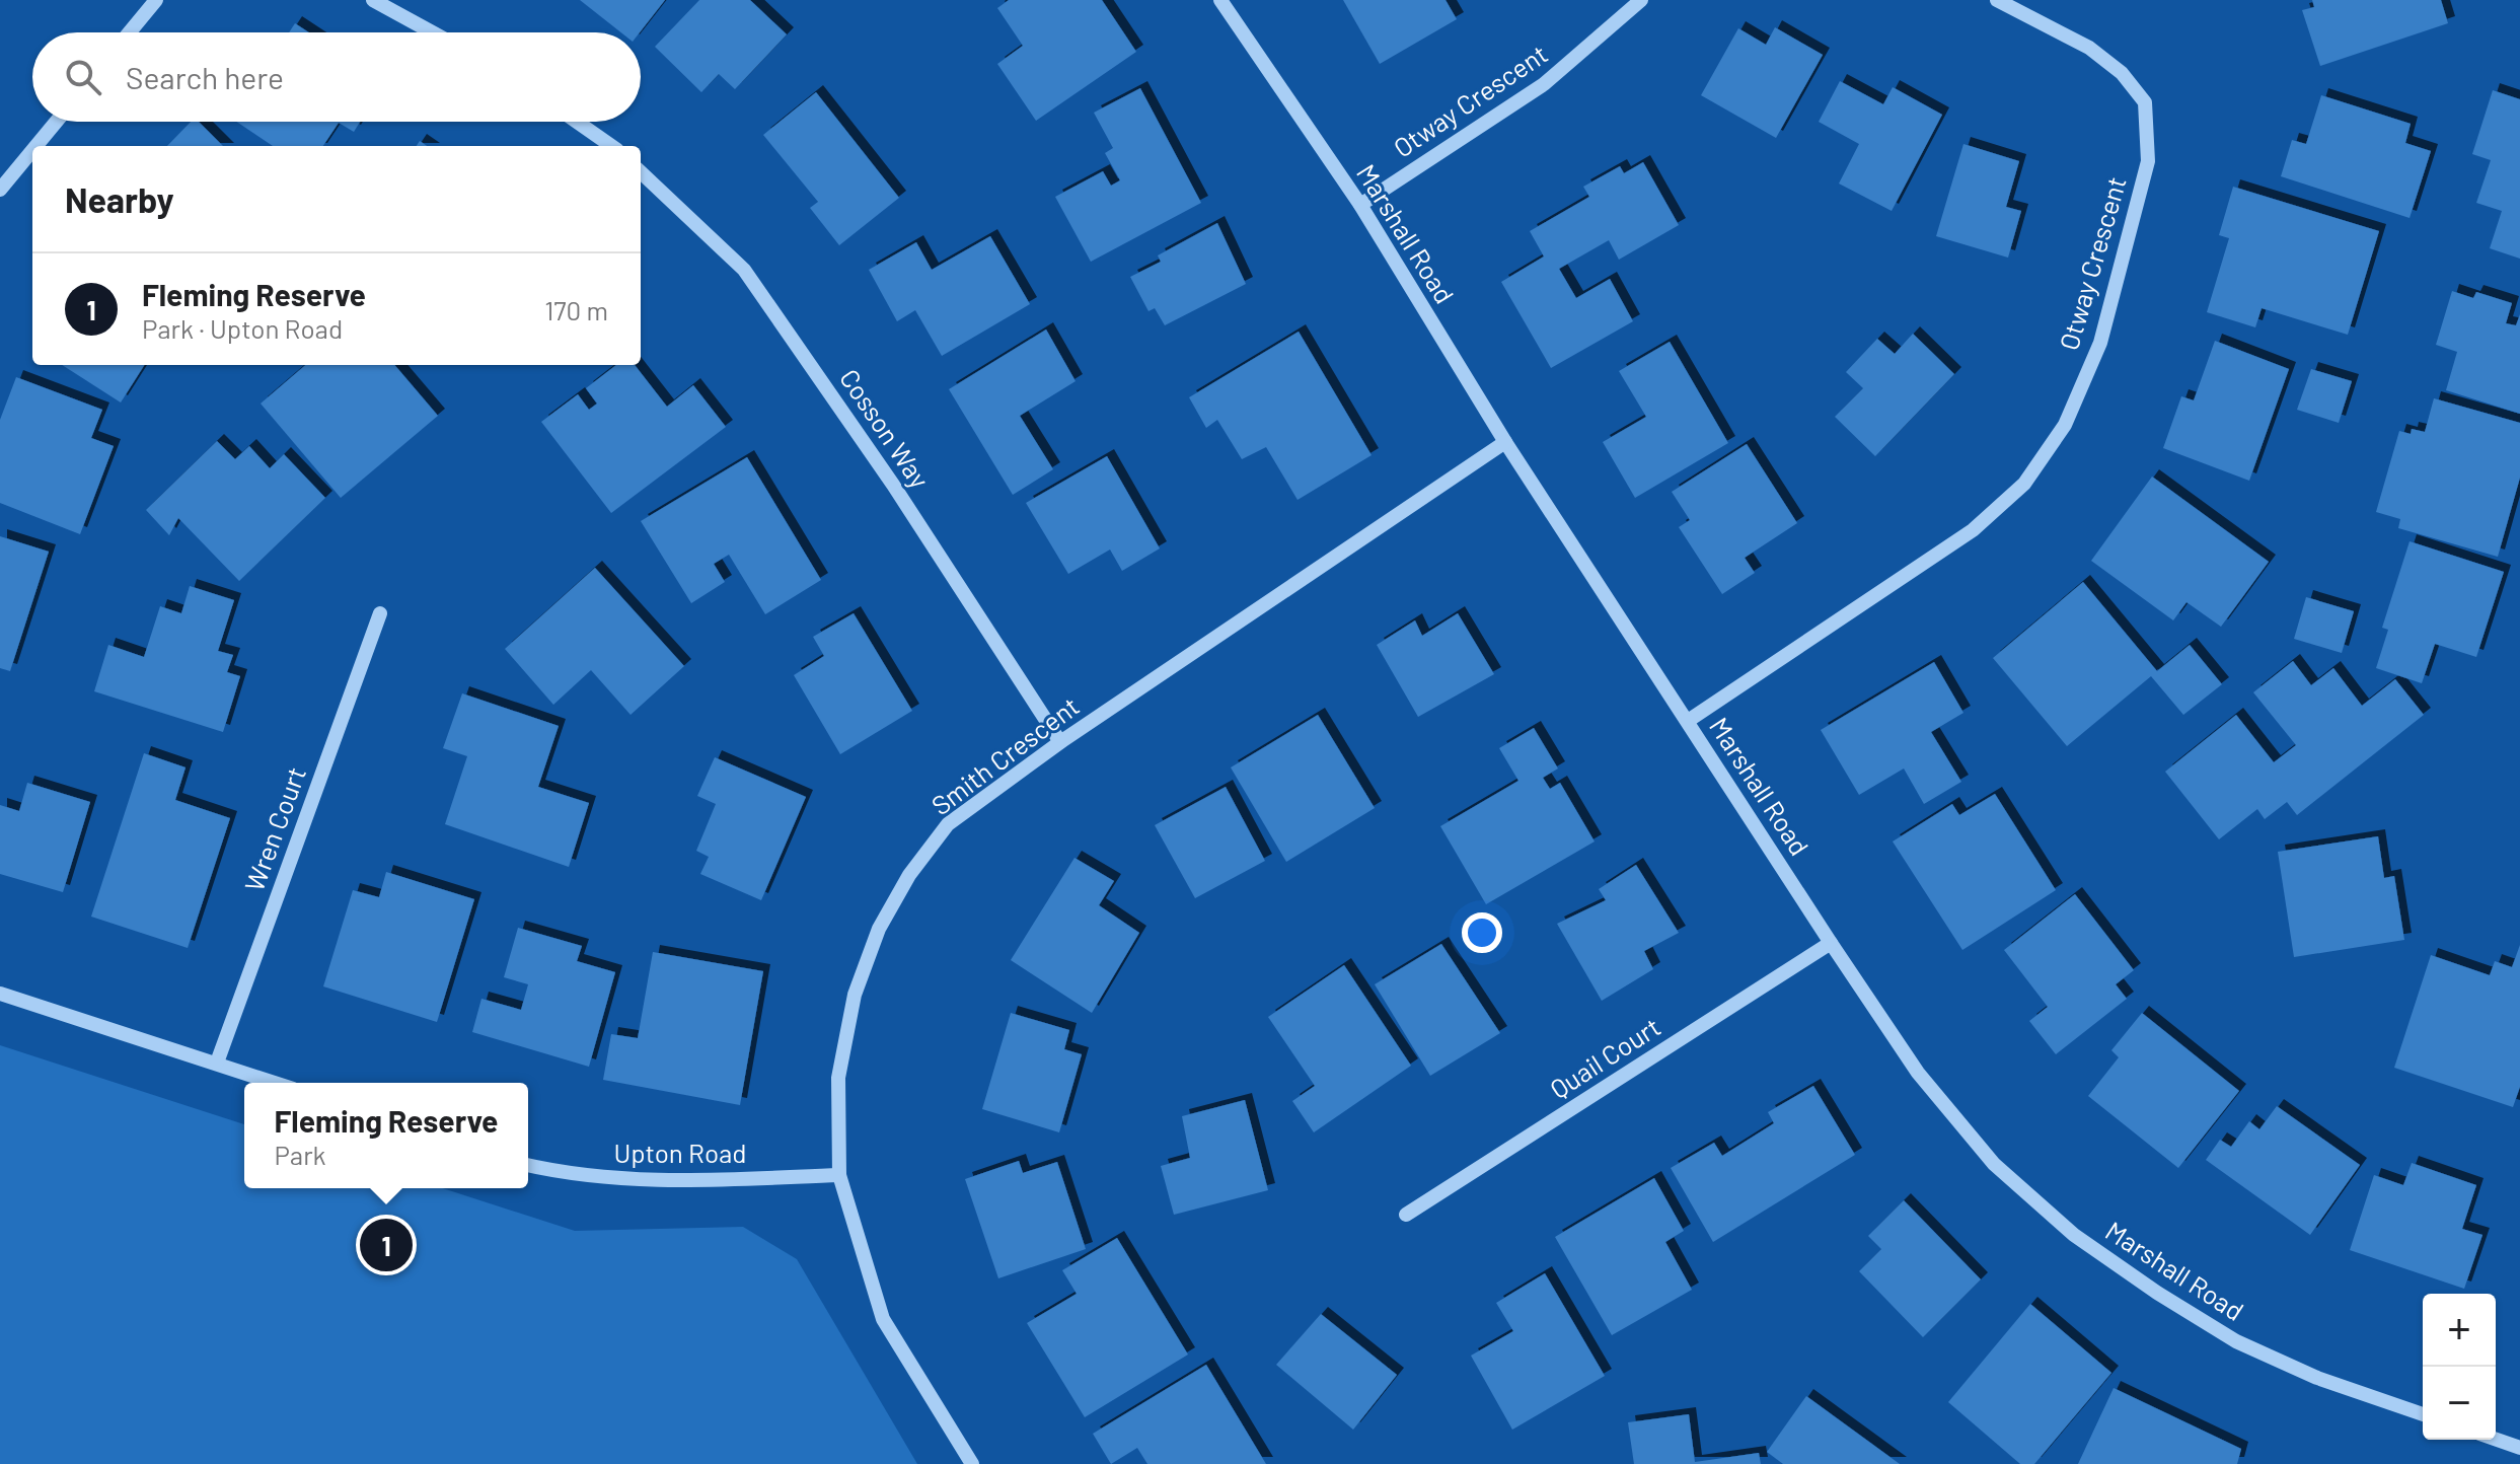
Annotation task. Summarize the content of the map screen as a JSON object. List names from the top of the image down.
{
  "streets": {
    "street": [
      "Otway Crescent",
      "Marshall Road",
      "Cosson Way",
      "Smith Crescent",
      "Wren Court",
      "Quail Court",
      "Upton Road"
    ]
  },
  "crossings": [
    ["Otway Crescent", "Marshall Road"],
    ["Marshall Road", "Smith Crescent"],
    ["Marshall Road", "Quail Court"],
    ["Cosson Way", "Smith Crescent"],
    ["Smith Crescent", "Upton Road"]
  ],
  "page": {
    "search": "Search here",
    "heading": "Nearby",
    "list": [
      {
        "mark": "1",
        "name": "Fleming Reserve",
        "note": "Park · Upton Road",
        "value": "170 m"
      }
    ],
    "popup": ["Fleming Reserve", "Park"],
    "pins": "1",
    "map_buttons": ["+", "−"]
  }
}
